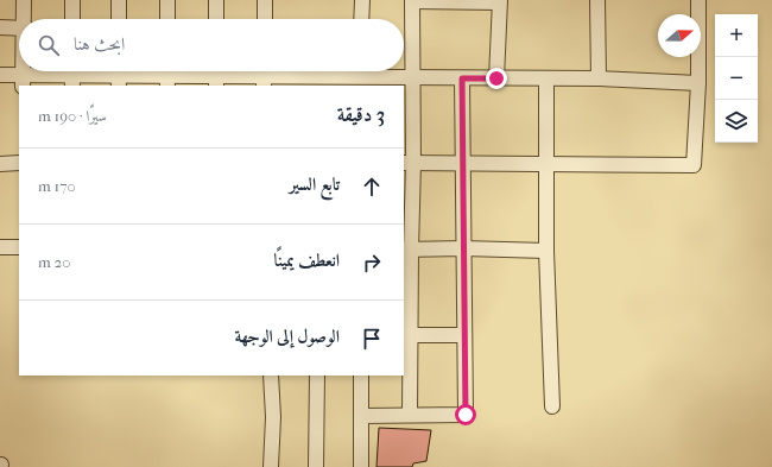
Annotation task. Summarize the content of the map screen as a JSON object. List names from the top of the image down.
{
  "north": "right",
  "page": {
    "map_buttons": ["+", "−"],
    "search": "ابحث هنا",
    "heading": ["3 دقيقة", "سيرًا · 190 m"],
    "list": [
      ["تابع السير", "170 m"],
      ["انعطف يمينًا", "20 m"],
      "الوصول إلى الوجهة"
    ]
  }
}
